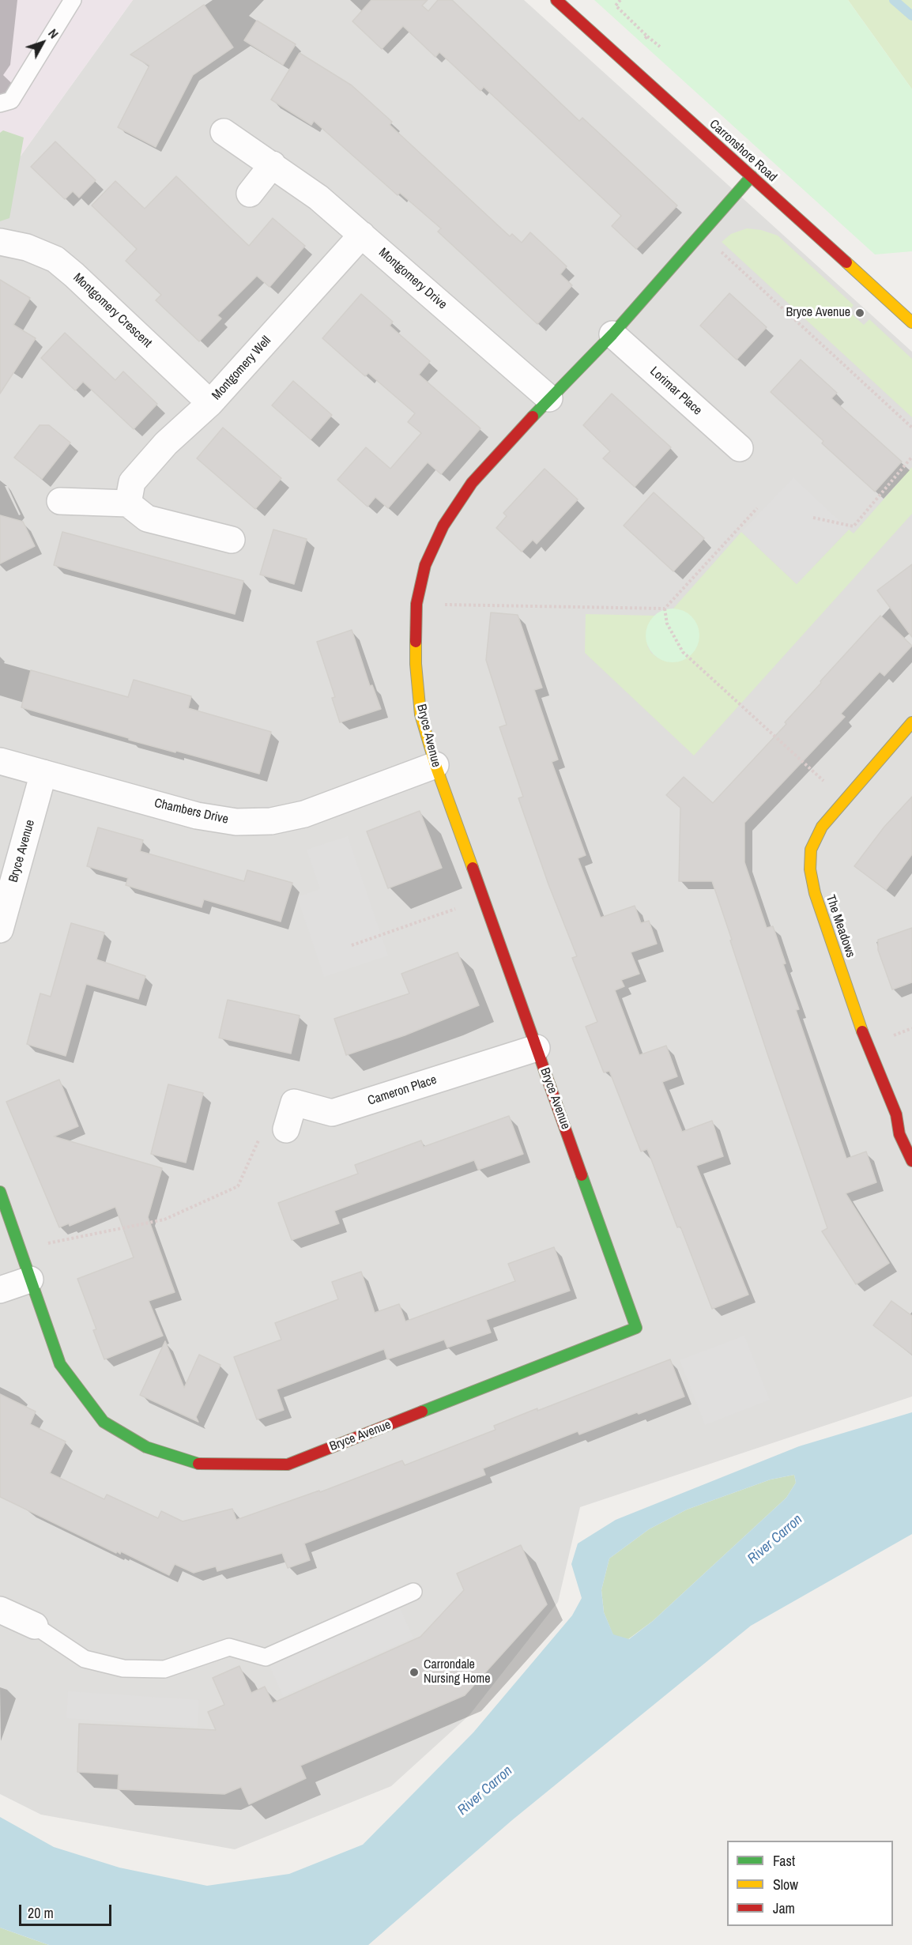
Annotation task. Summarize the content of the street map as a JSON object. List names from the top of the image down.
{
  "streets": {
    "street": [
      "Carronshore Road",
      "Montgomery Drive",
      "Montgomery Crescent",
      "Montgomery Well",
      "Lorimar Place",
      "Bryce Avenue",
      "Chambers Drive",
      "The Meadows",
      "Cameron Place"
    ]
  },
  "crossings": [
    ["Carronshore Road", "Bryce Avenue"],
    ["Montgomery Drive", "Montgomery Well"],
    ["Montgomery Drive", "Bryce Avenue"],
    ["Montgomery Crescent", "Montgomery Well"],
    ["Lorimar Place", "Bryce Avenue"],
    ["Bryce Avenue", "Chambers Drive"],
    ["Bryce Avenue", "Cameron Place"]
  ],
  "water": ["River Carron"],
  "places": ["Bryce Avenue", "Carrondale Nursing Home"],
  "legend": ["Fast", "Slow", "Jam"],
  "scale_bar": "20 m",
  "north": "top right"
}
